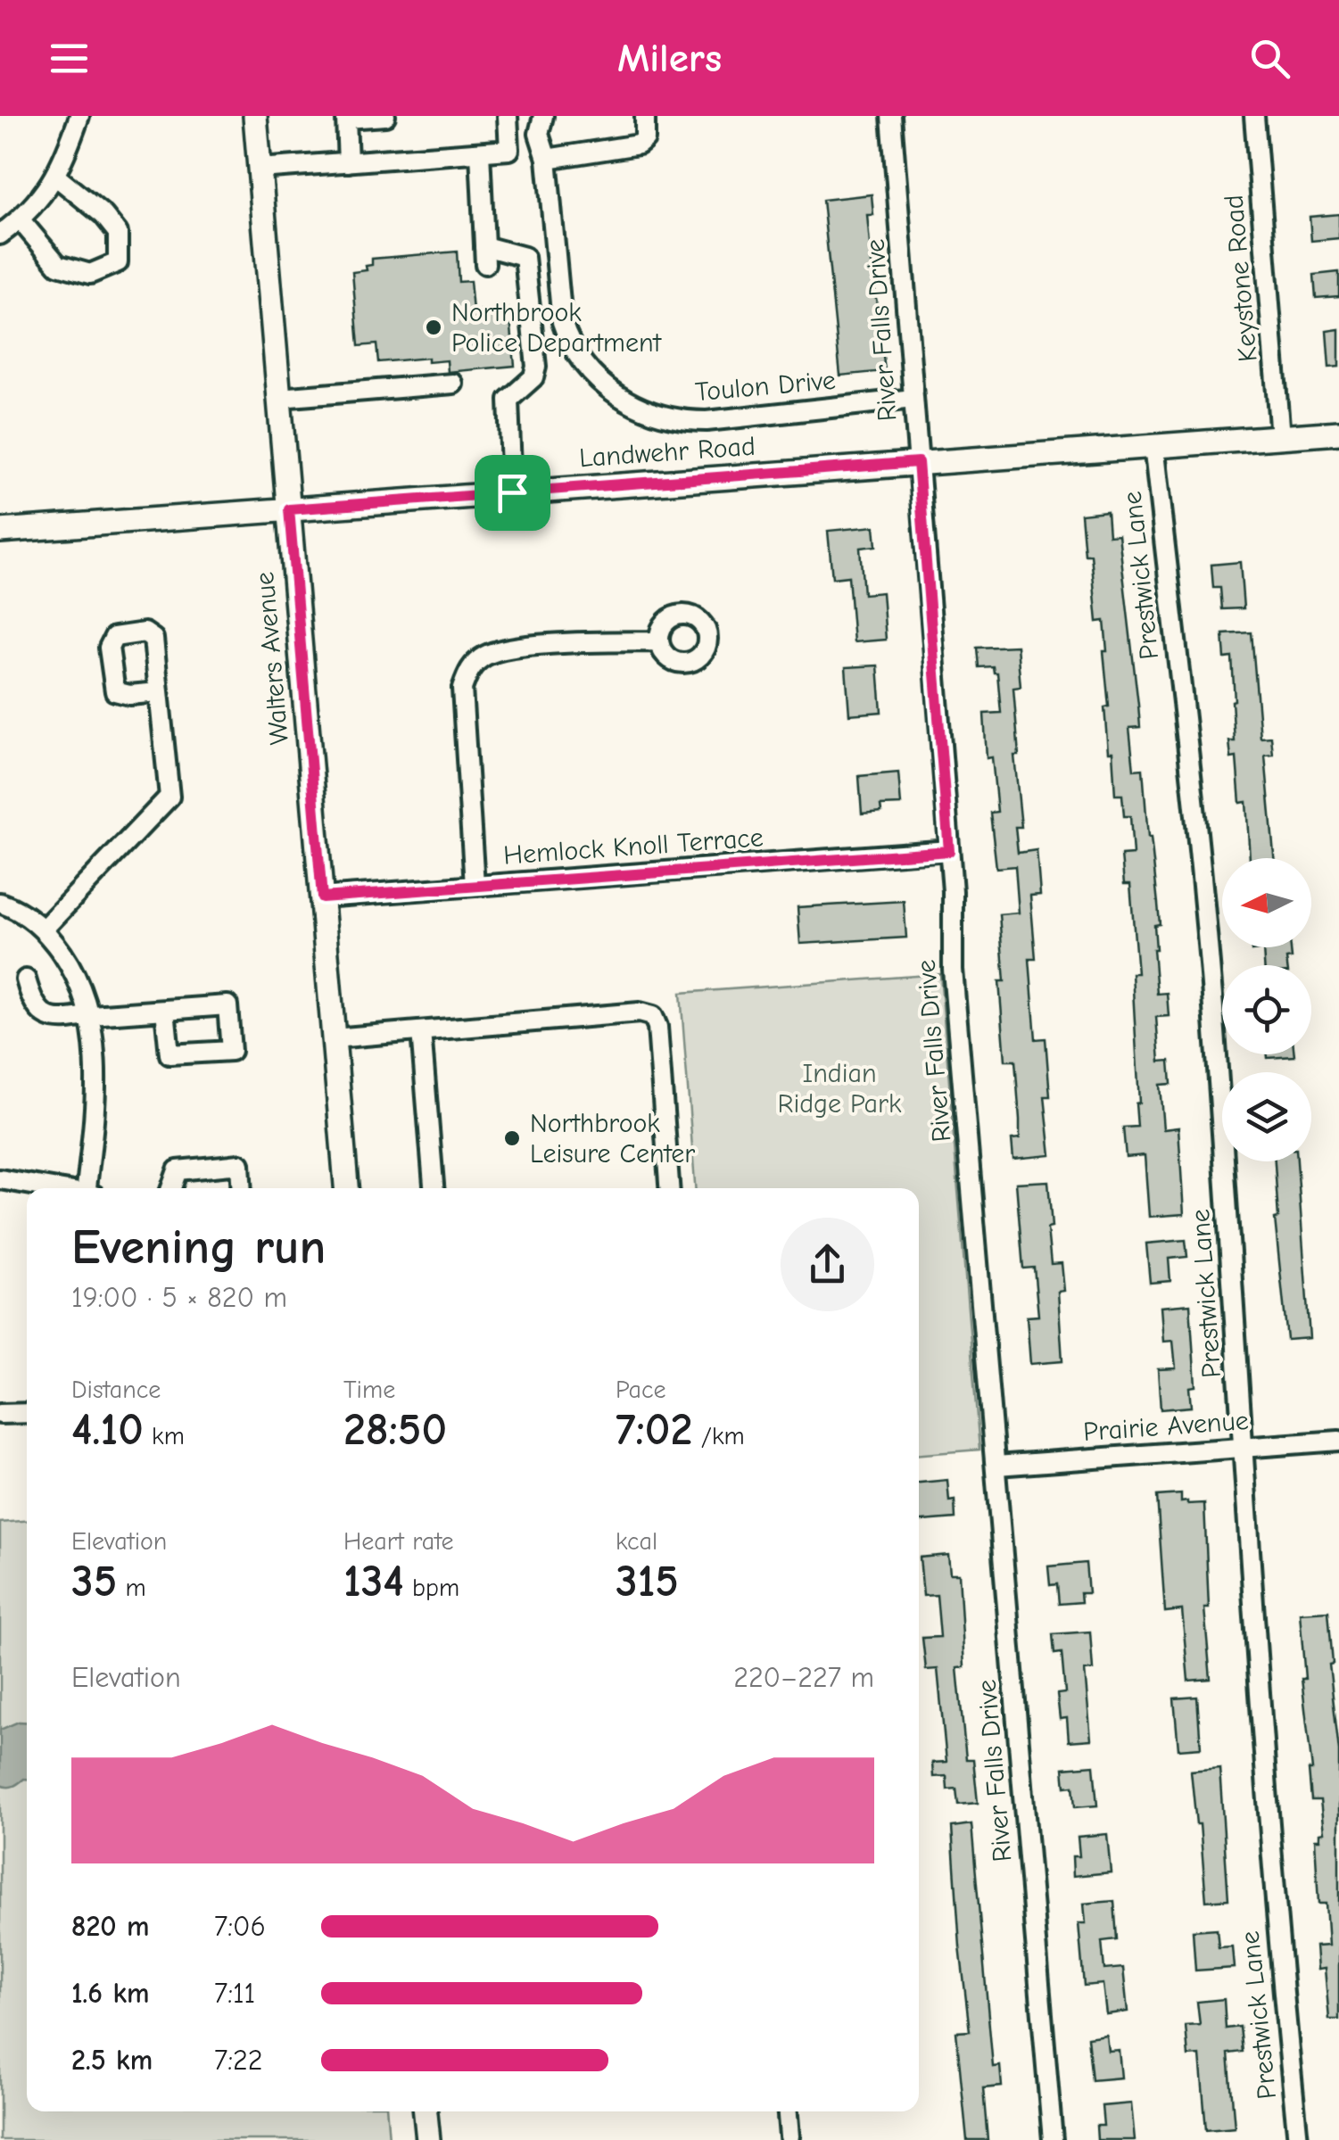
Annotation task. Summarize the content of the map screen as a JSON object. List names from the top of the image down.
{
  "streets": {
    "main road": ["Landwehr Road", "Walters Avenue"],
    "street": [
      "Keystone Road",
      "River Falls Drive",
      "Toulon Drive",
      "Prestwick Lane",
      "Hemlock Knoll Terrace",
      "Prairie Avenue"
    ]
  },
  "crossings": [
    ["Keystone Road", "Landwehr Road"],
    ["River Falls Drive", "Toulon Drive"],
    ["River Falls Drive", "Landwehr Road"],
    ["River Falls Drive", "Hemlock Knoll Terrace"],
    ["River Falls Drive", "Prairie Avenue"],
    ["Landwehr Road", "Prestwick Lane"],
    ["Landwehr Road", "Walters Avenue"],
    ["Prestwick Lane", "Prairie Avenue"],
    ["Walters Avenue", "Hemlock Knoll Terrace"]
  ],
  "parks": ["Indian Ridge Park"],
  "places": ["Northbrook Police Department", "Northbrook Leisure Center"],
  "north": "left",
  "page": {
    "header": "Milers",
    "heading": ["Evening run", "19:00 · 5 × 820 m"],
    "stats": [
      ["Distance", "4.10 km"],
      ["Time", "28:50"],
      ["Pace", "7:02 /km"],
      ["Elevation", "35 m"],
      ["Heart rate", "134 bpm"],
      ["kcal", "315"]
    ],
    "chart": ["Elevation", "220–227 m"],
    "list": [
      {
        "name": "820 m",
        "note": "7:06"
      },
      {
        "name": "1.6 km",
        "note": "7:11"
      },
      {
        "name": "2.5 km",
        "note": "7:22"
      }
    ]
  }
}
